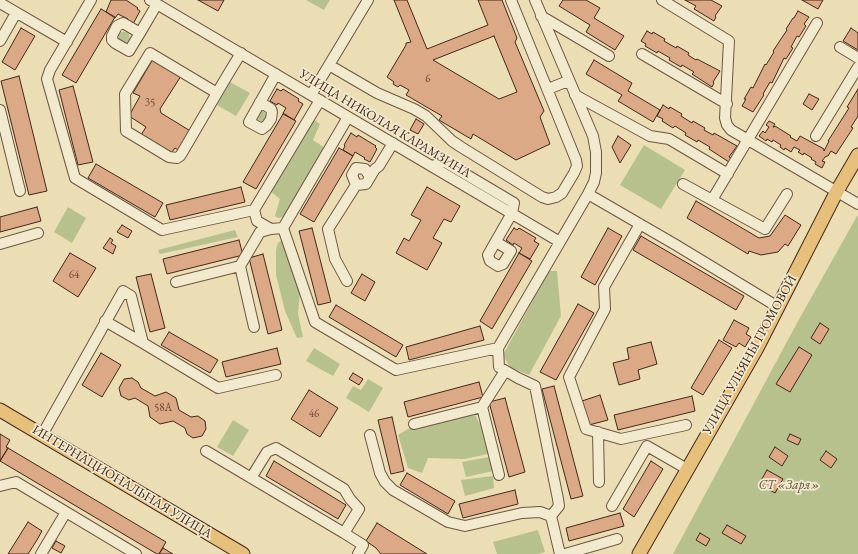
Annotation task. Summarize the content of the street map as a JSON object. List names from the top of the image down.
{
  "streets": {
    "main road": ["УЛИЦА УЛЬЯНЫ ГРОМОВОЙ", "ИНТЕРНАЦИОНАЛЬНАЯ УЛИЦА"],
    "street": ["УЛИЦА НИКОЛАЯ КАРАМЗИНА"]
  },
  "parks": ["СТ «Заря»"],
  "house_numbers": [
    "6",
    "35",
    "64",
    "58А",
    "46"
  ]
}
